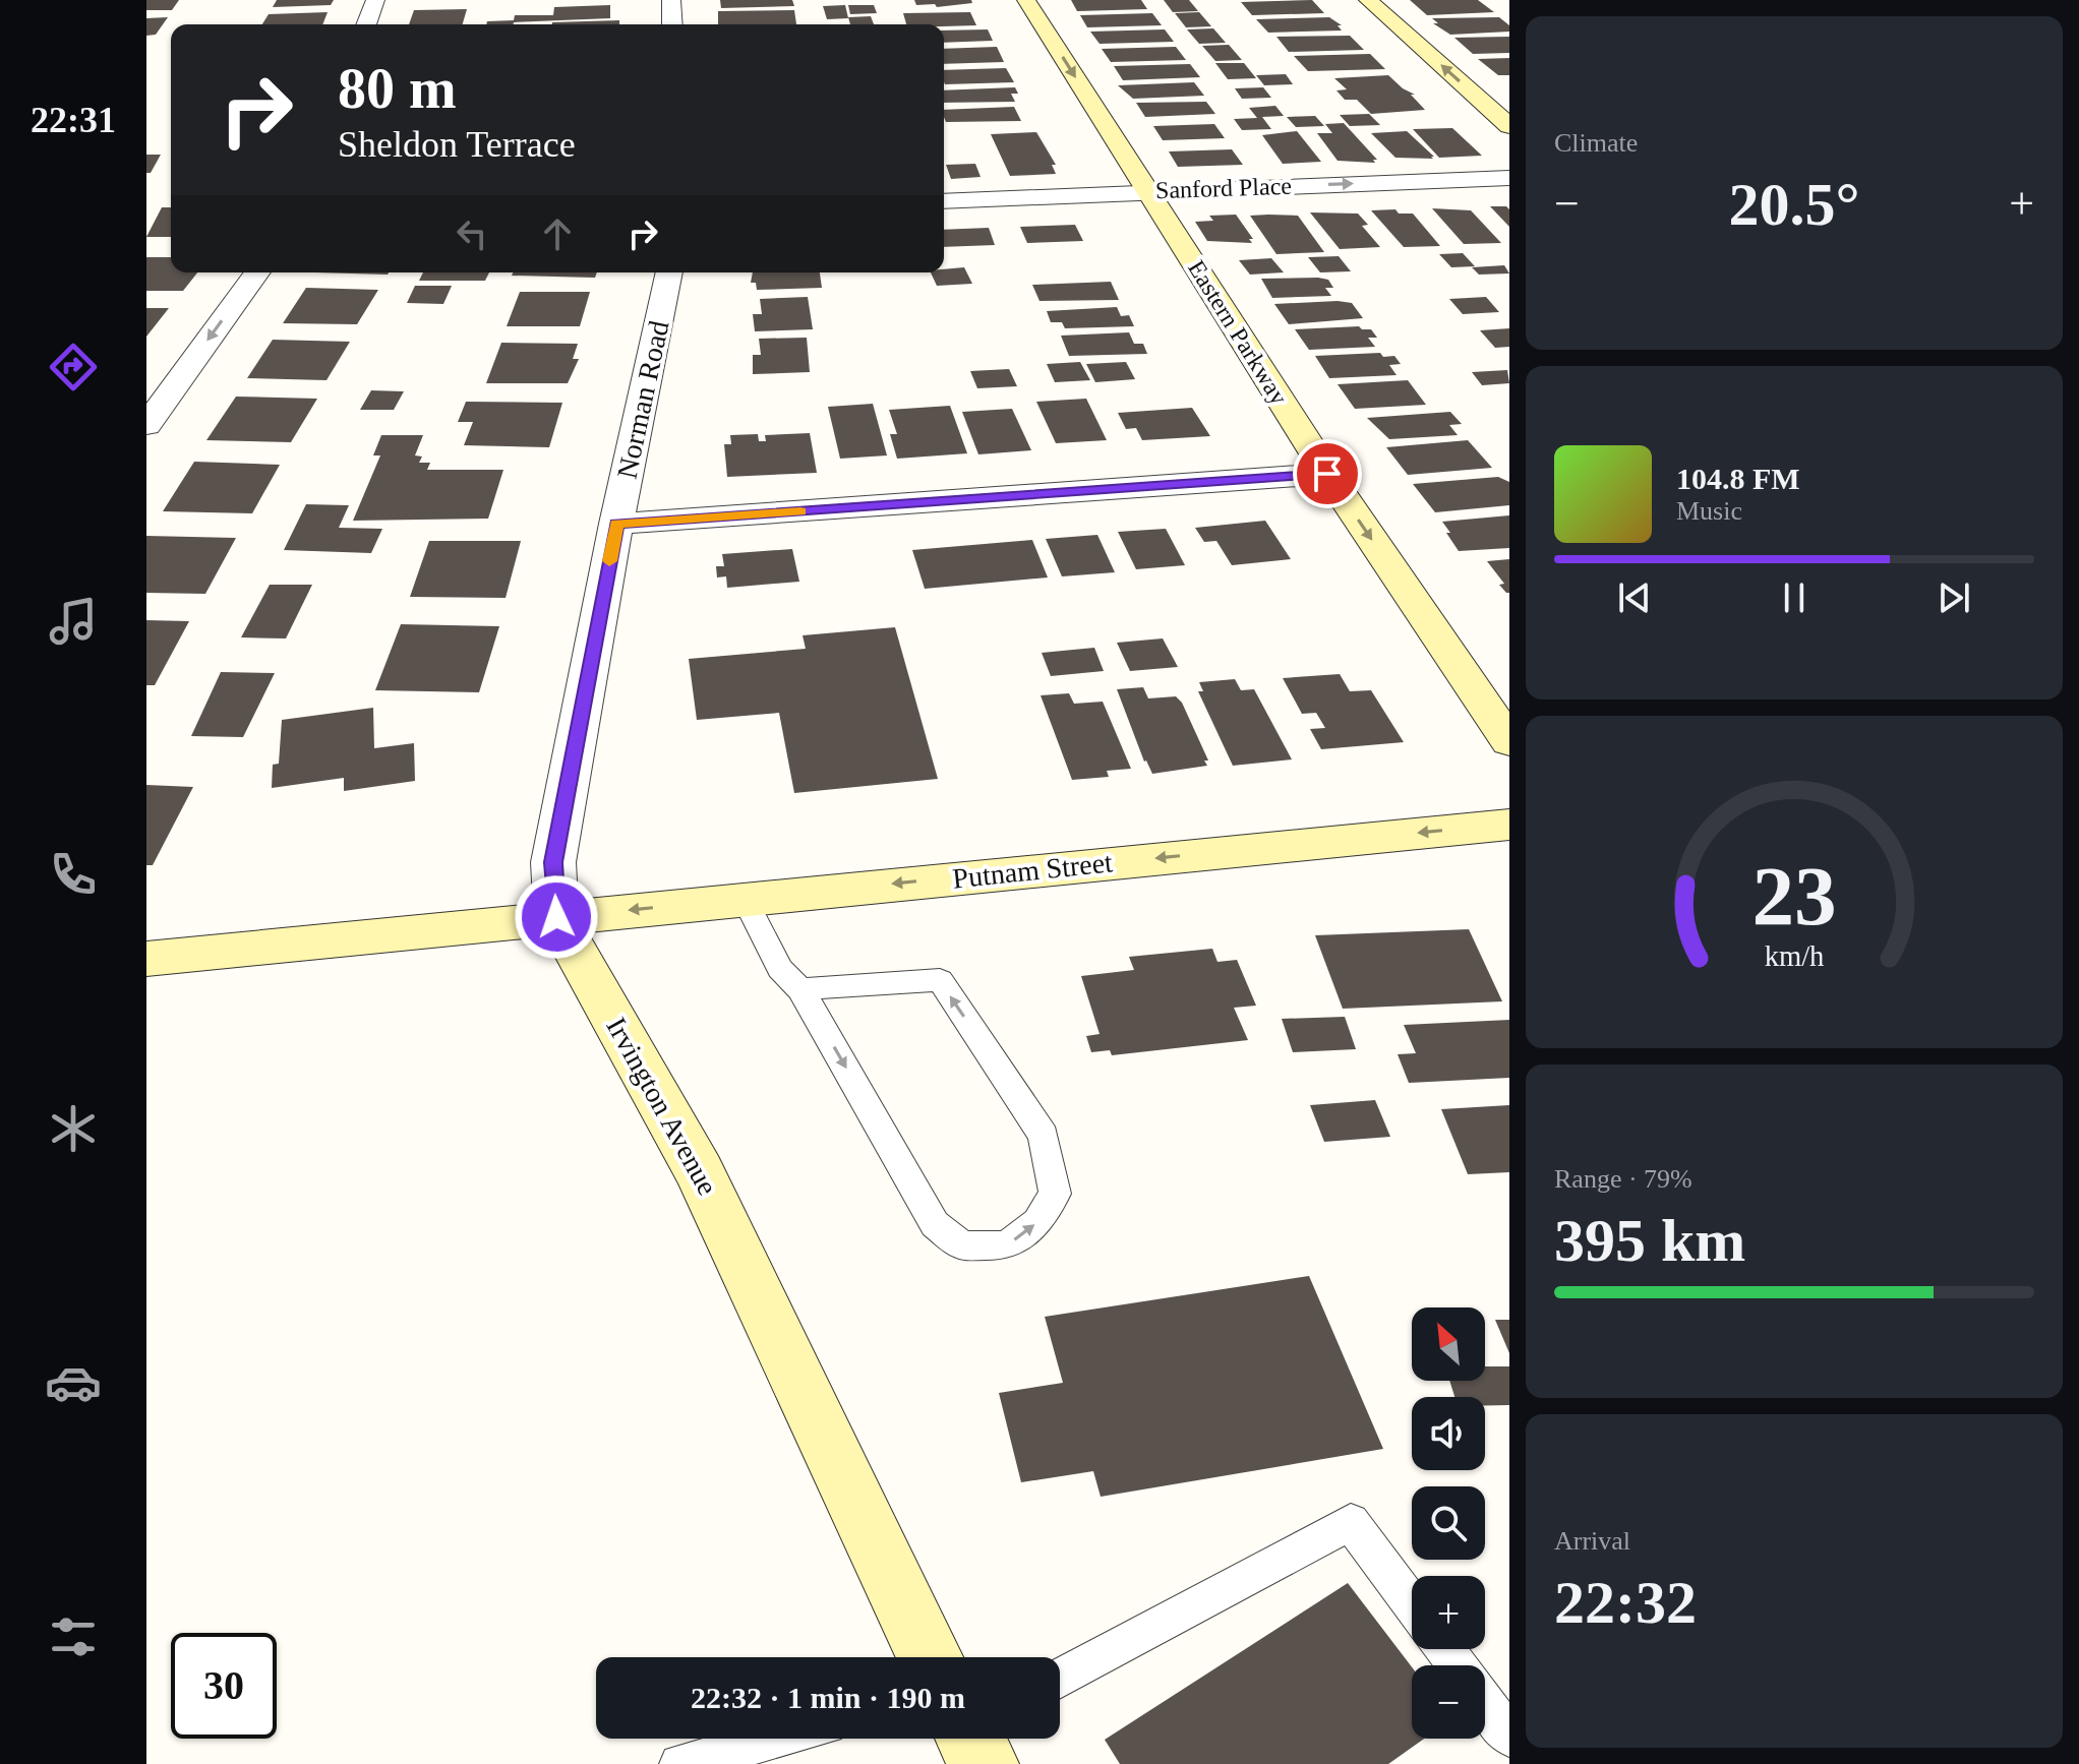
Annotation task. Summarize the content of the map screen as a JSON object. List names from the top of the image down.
{
  "streets": {
    "street": [
      "Sanford Place",
      "Eastern Parkway",
      "Norman Road",
      "Putnam Street",
      "Irvington Avenue"
    ]
  },
  "crossings": [
    ["Sanford Place", "Eastern Parkway"],
    ["Norman Road", "Putnam Street"],
    ["Norman Road", "Irvington Avenue"],
    ["Putnam Street", "Irvington Avenue"]
  ],
  "one_way": ["Eastern Parkway"],
  "north": "top left",
  "page": {
    "tabs": "22:31",
    "tile": [
      "Climate",
      ["Range · 79%", "395 km"],
      ["Arrival", "22:32"]
    ],
    "turn": ["80 m", "Sheldon Terrace"],
    "heat": ["−", "20.5°", "+"],
    "song": ["104.8 FM", "Music"],
    "map_buttons": ["+", "−"],
    "limit": "30",
    "trip": "22:32 · 1 min · 190 m",
    "gauge": ["23", "km/h"]
  }
}
